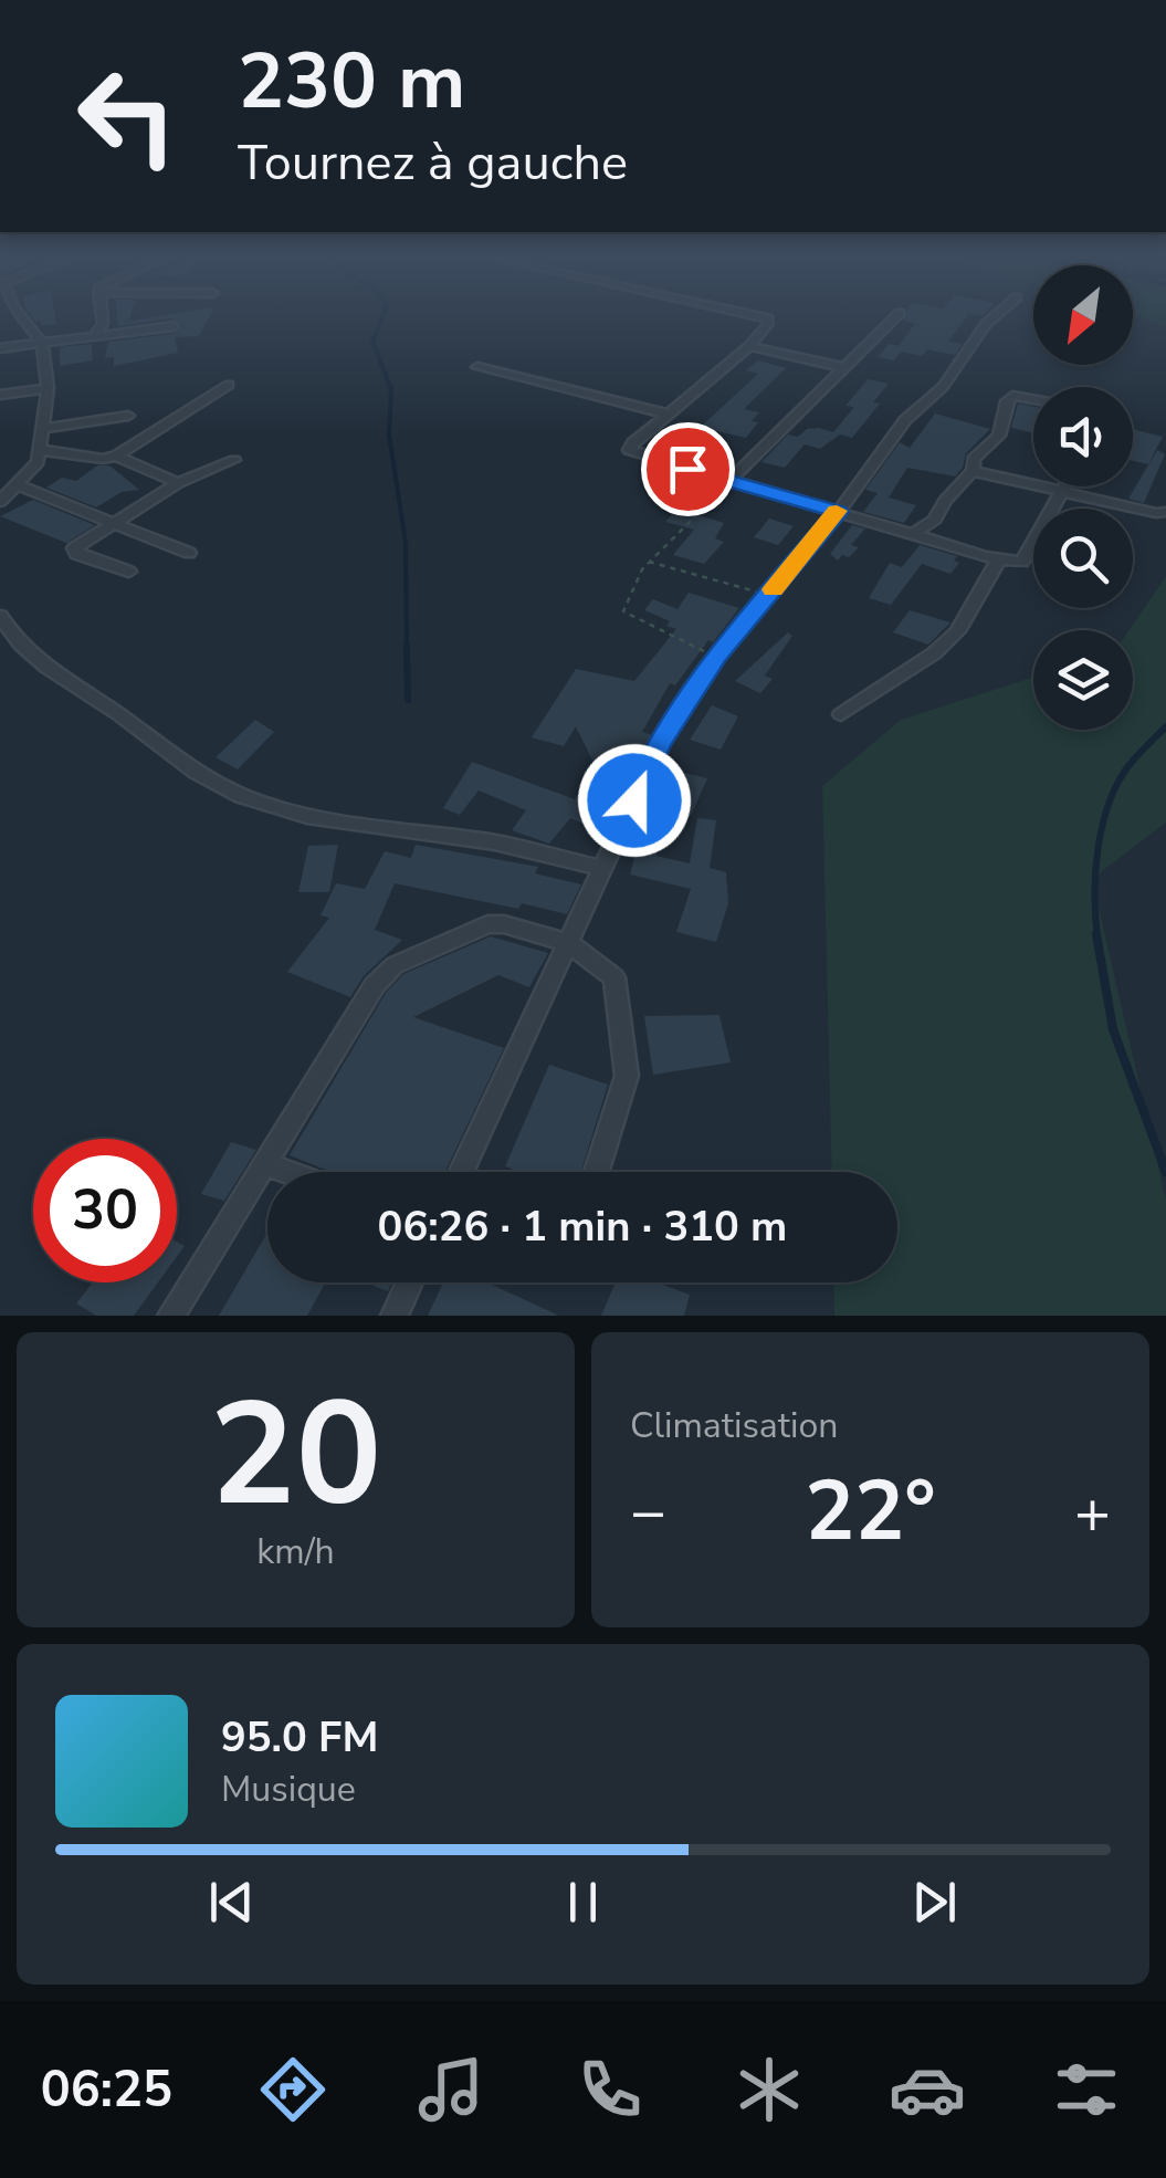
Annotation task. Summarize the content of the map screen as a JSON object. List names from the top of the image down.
{
  "north": "bottom left",
  "page": {
    "turn": ["230 m", "Tournez à gauche"],
    "limit": "30",
    "trip": "06:26 · 1 min · 310 m",
    "tile": [
      ["20", "km/h"],
      "Climatisation"
    ],
    "heat": ["−", "22°", "+"],
    "song": ["95.0 FM", "Musique"],
    "tabs": "06:25"
  }
}
